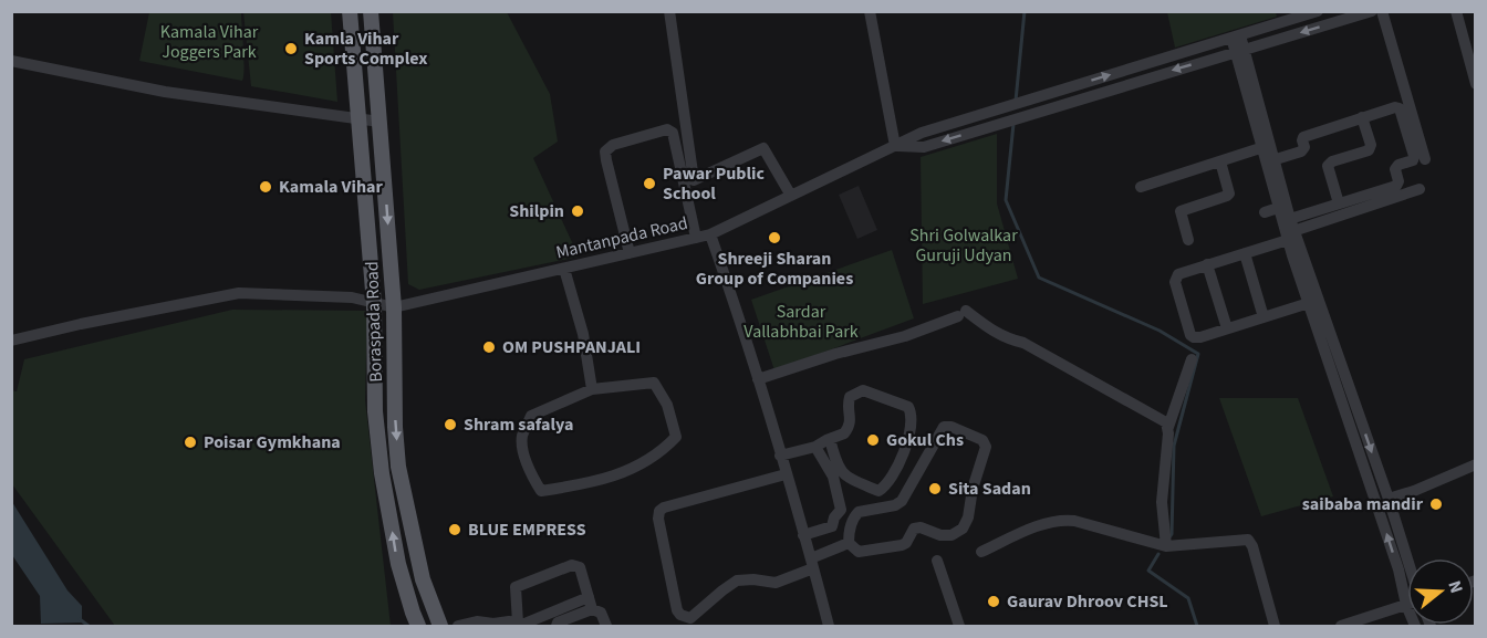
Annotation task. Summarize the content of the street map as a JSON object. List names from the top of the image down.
{
  "streets": {
    "main road": ["Boraspada Road"],
    "street": ["Mantanpada Road"]
  },
  "crossings": [
    ["Mantanpada Road", "Boraspada Road"]
  ],
  "parks": ["Kamala Vihar Joggers Park", "Shri Golwalkar Guruji Udyan", "Sardar Vallabhbai Park"],
  "places": [
    "Kamla Vihar Sports Complex",
    "Pawar Public School",
    "Kamala Vihar",
    "Shilpin",
    "Shreeji Sharan Group of Companies",
    "OM PUSHPANJALI",
    "Shram safalya",
    "Gokul Chs",
    "Poisar Gymkhana",
    "Sita Sadan",
    "saibaba mandir",
    "BLUE EMPRESS",
    "Gaurav Dhroov CHSL"
  ],
  "north": "right"
}
